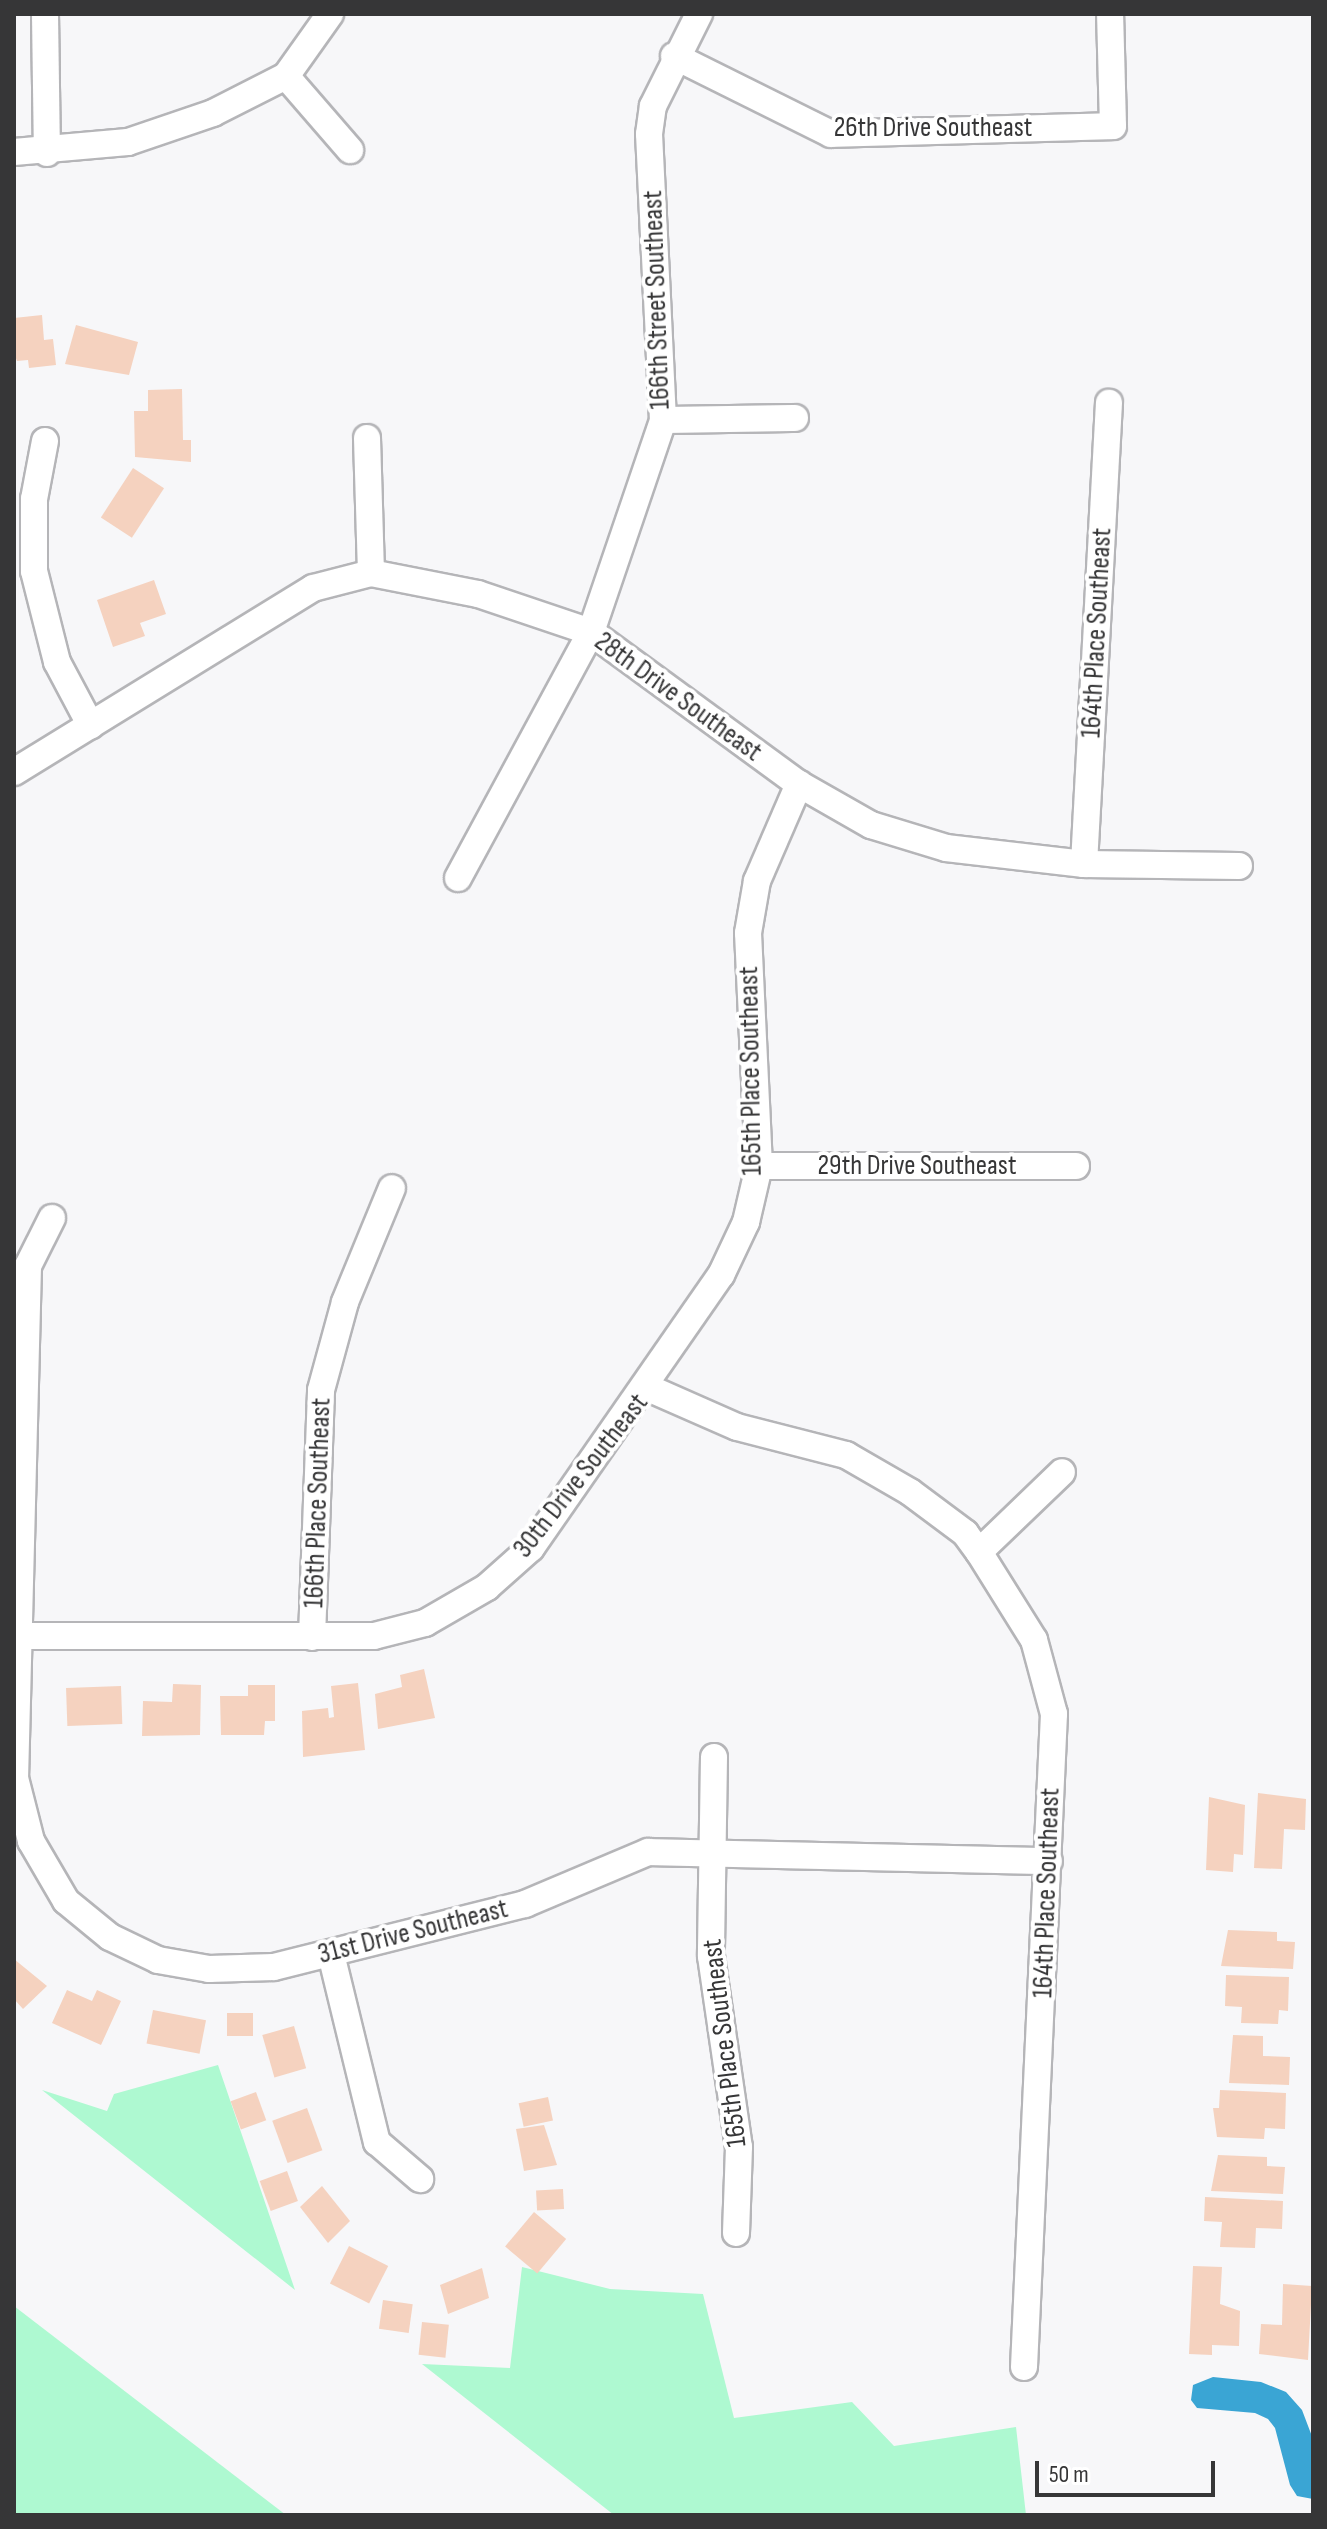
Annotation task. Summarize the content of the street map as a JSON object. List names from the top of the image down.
{
  "streets": {
    "street": [
      "26th Drive Southeast",
      "166th Street Southeast",
      "164th Place Southeast",
      "28th Drive Southeast",
      "165th Place Southeast",
      "29th Drive Southeast",
      "30th Drive Southeast",
      "166th Place Southeast",
      "31st Drive Southeast"
    ]
  },
  "crossings": [
    ["26th Drive Southeast", "166th Street Southeast"],
    ["166th Street Southeast", "28th Drive Southeast"],
    ["164th Place Southeast", "28th Drive Southeast"],
    ["164th Place Southeast", "30th Drive Southeast"],
    ["164th Place Southeast", "31st Drive Southeast"],
    ["28th Drive Southeast", "165th Place Southeast"],
    ["165th Place Southeast", "29th Drive Southeast"],
    ["165th Place Southeast", "30th Drive Southeast"],
    ["165th Place Southeast", "31st Drive Southeast"],
    ["30th Drive Southeast", "166th Place Southeast"],
    ["30th Drive Southeast", "31st Drive Southeast"]
  ],
  "scale_bar": "50 m"
}
